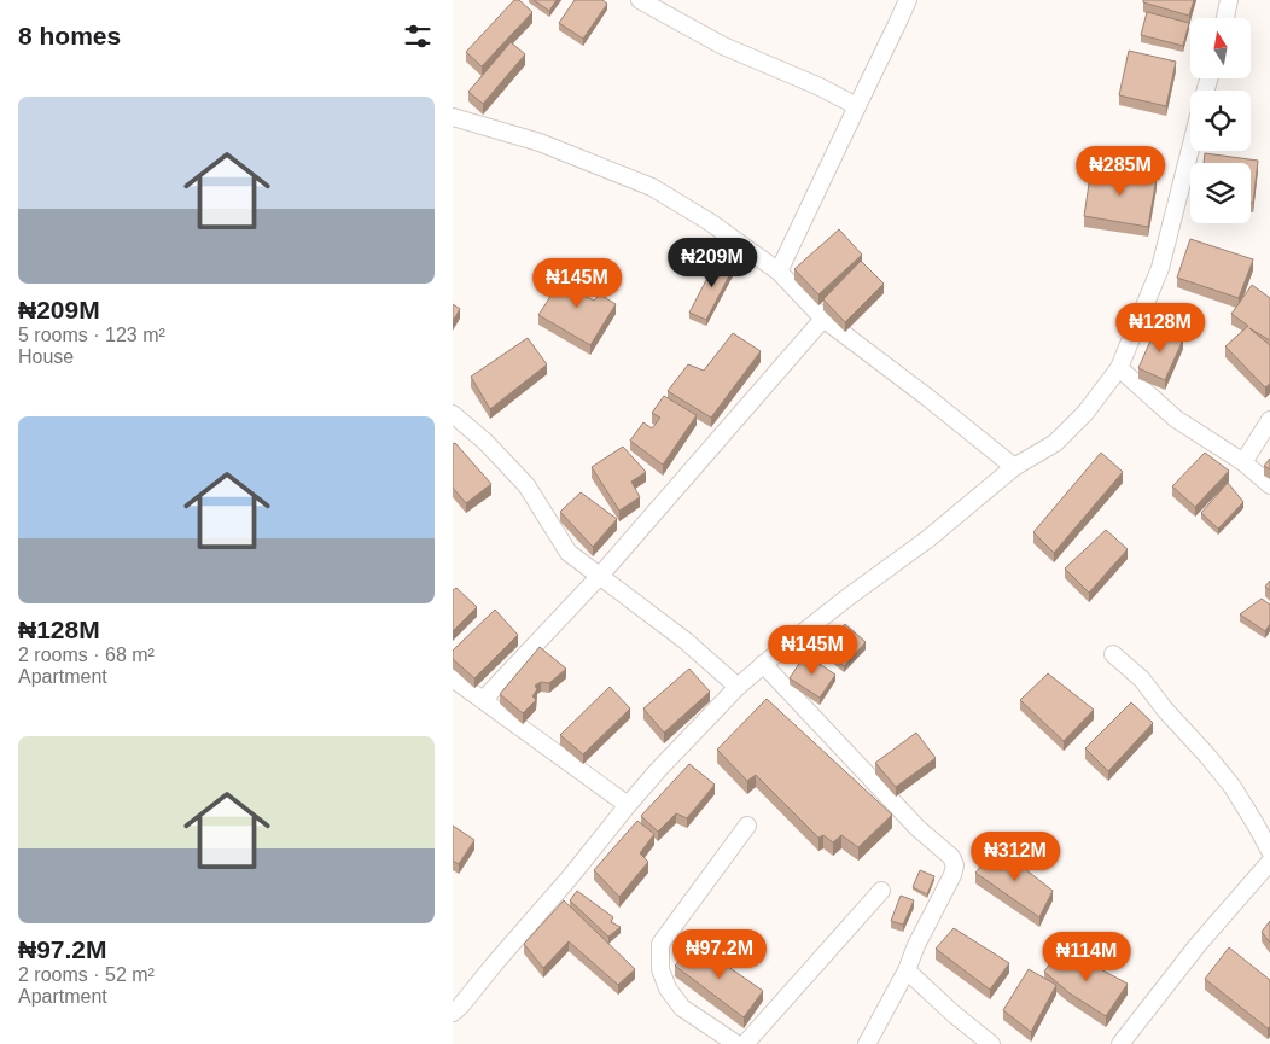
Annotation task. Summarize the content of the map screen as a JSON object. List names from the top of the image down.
{
  "north": "top",
  "page": {
    "heading": "8 homes",
    "list": [
      {
        "name": "₦209M",
        "note": "5 rooms · 123 m² · House"
      },
      {
        "name": "₦128M",
        "note": "2 rooms · 68 m² · Apartment"
      },
      {
        "name": "₦97.2M",
        "note": "2 rooms · 52 m² · Apartment"
      }
    ],
    "price": [
      "₦285M",
      "₦209M",
      "₦145M",
      "₦128M",
      "₦145M",
      "₦312M",
      "₦97.2M",
      "₦114M"
    ]
  }
}
